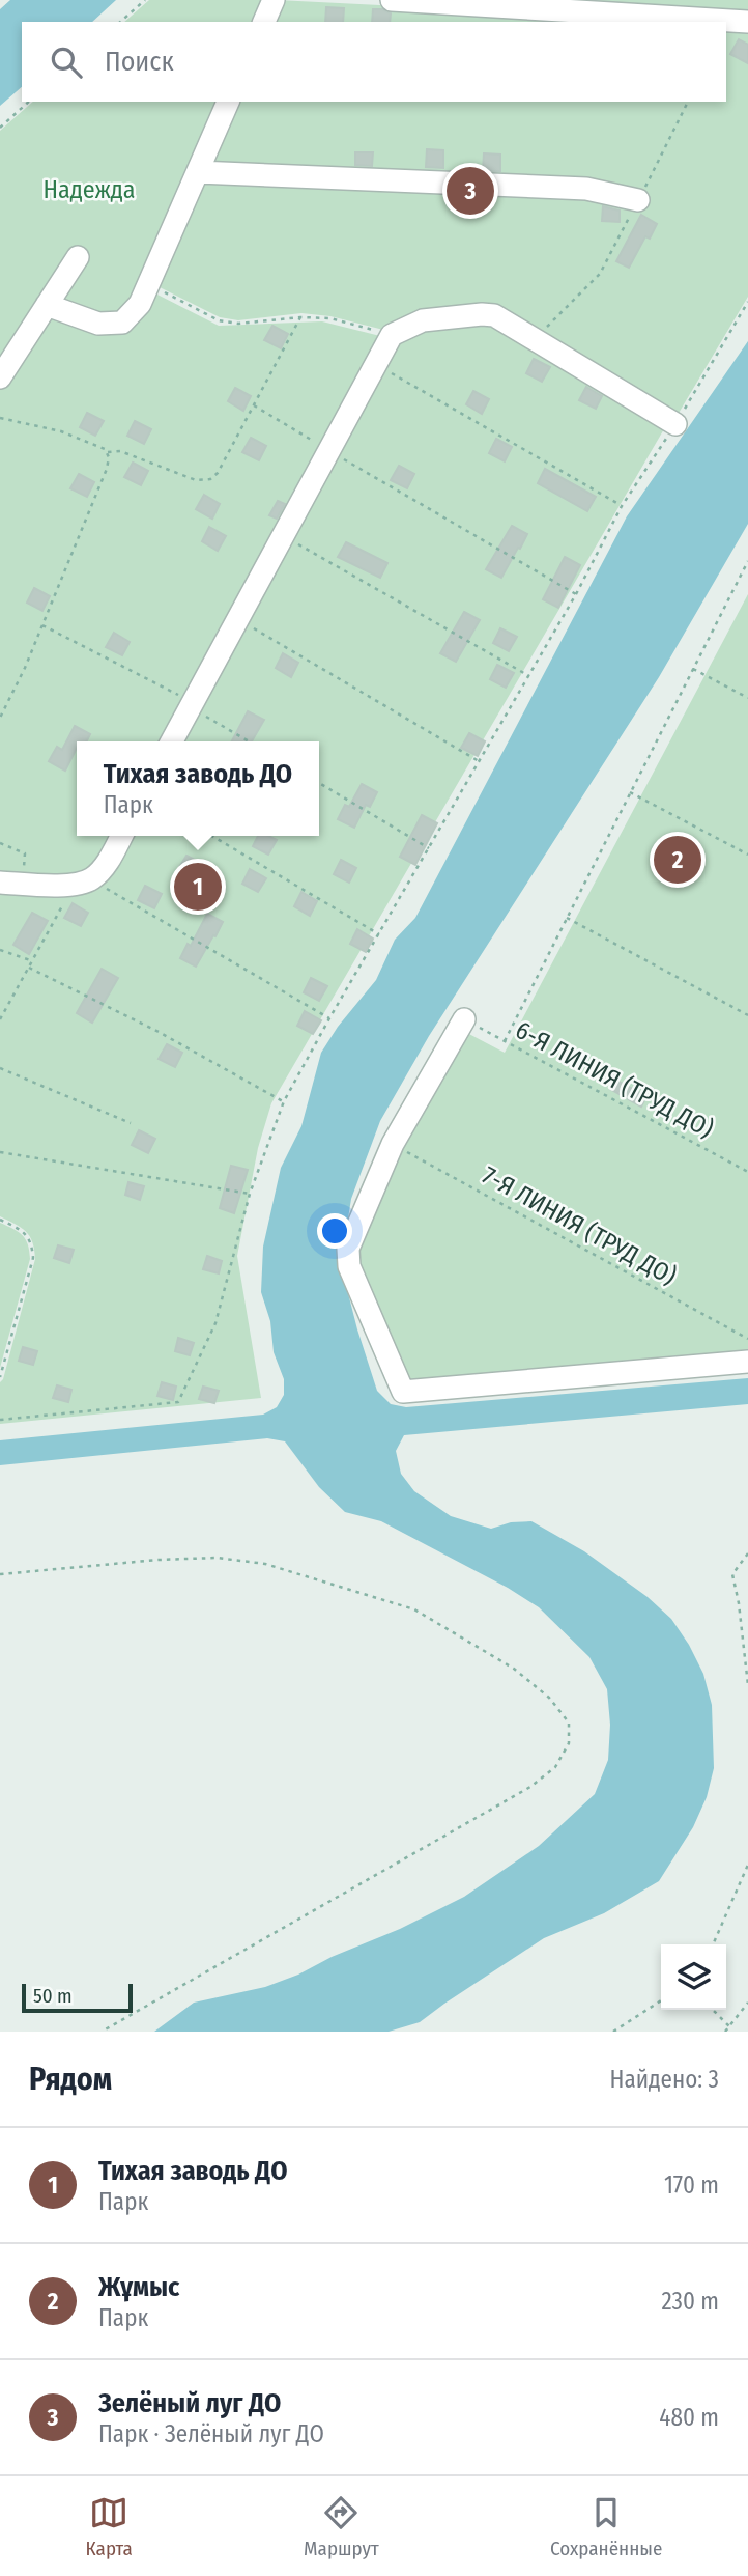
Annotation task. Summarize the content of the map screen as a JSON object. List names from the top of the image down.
{
  "streets": {
    "path": ["6-Я ЛИНИЯ (ТРУД ДО)", "7-Я ЛИНИЯ (ТРУД ДО)"]
  },
  "parks": ["Надежда"],
  "scale_bar": "50 m",
  "page": {
    "search": "Поиск",
    "pins": ["3", "2", "1"],
    "popup": ["Тихая заводь ДО", "Парк"],
    "scale": "50 m",
    "heading": ["Рядом", "Найдено: 3"],
    "list": [
      {
        "mark": "1",
        "name": "Тихая заводь ДО",
        "note": "Парк",
        "value": "170 m"
      },
      {
        "mark": "2",
        "name": "Жұмыс",
        "note": "Парк",
        "value": "230 m"
      },
      {
        "mark": "3",
        "name": "Зелёный луг ДО",
        "note": "Парк · Зелёный луг ДО",
        "value": "480 m"
      }
    ],
    "nav": ["Карта", "Маршрут", "Сохранённые"]
  }
}
